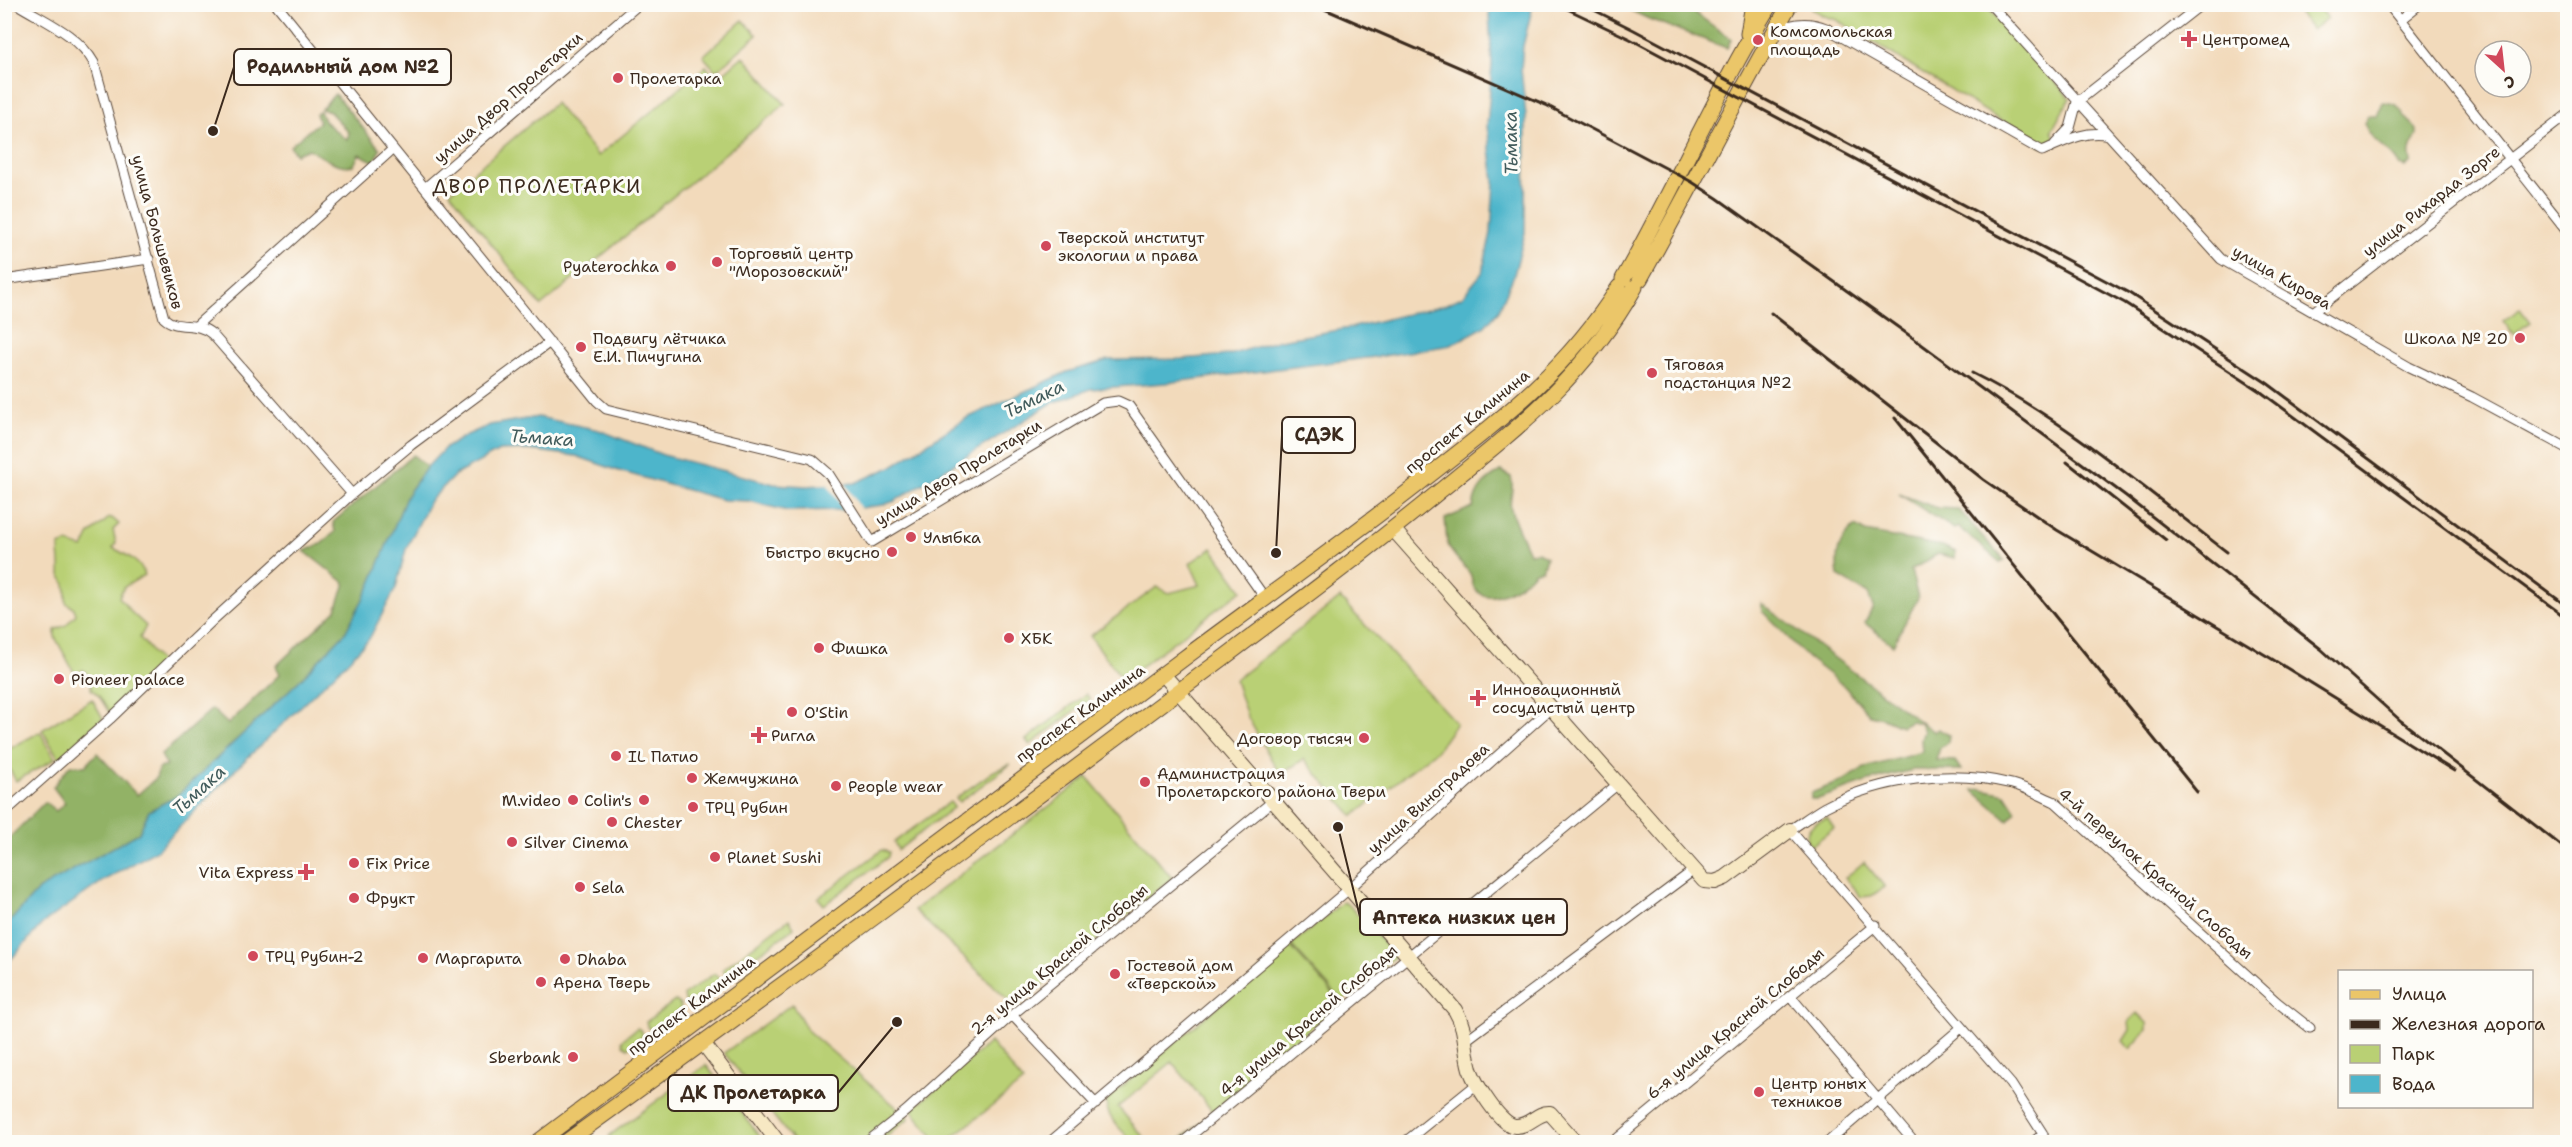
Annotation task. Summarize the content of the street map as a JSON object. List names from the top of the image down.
{
  "streets": {
    "main road": ["проспект Калинина"],
    "street": [
      "улица Двор Пролетарки",
      "улица Рихарда Зорге",
      "улица Большевиков",
      "улица Кирова",
      "улица Виноградова",
      "4-й переулок Красной Слободы",
      "2-я улица Красной Слободы",
      "4-я улица Красной Слободы",
      "6-я улица Красной Слободы"
    ]
  },
  "crossings": [
    ["улица Двор Пролетарки", "проспект Калинина"],
    ["улица Рихарда Зорге", "улица Кирова"],
    ["проспект Калинина", "4-й переулок Красной Слободы"],
    ["улица Виноградова", "4-й переулок Красной Слободы"],
    ["4-й переулок Красной Слободы", "4-я улица Красной Слободы"]
  ],
  "districts": ["ДВОР ПРОЛЕТАРКИ"],
  "water": ["Тьмака"],
  "places": {
    "health": [
      "Центромед",
      "Инновационный сосудистый центр",
      "Ригла",
      "Vita Express"
    ],
    "other": [
      "Комсомольская площадь",
      "Пролетарка",
      "Родильный дом №2",
      "Тверской институт экологии и права",
      "Торговый центр \"Морозовский\"",
      "Pyaterochka",
      "Школа № 20",
      "Подвигу лётчика Е.И. Пичугина",
      "Тяговая подстанция №2",
      "Улыбка",
      "Быстро вкусно",
      "СДЭК",
      "ХБК",
      "Фишка",
      "Pioneer palace",
      "O'Stin",
      "Договор тысяч",
      "IL Патио",
      "Жемчужина",
      "Администрация Пролетарского района Твери",
      "People wear",
      "M.video",
      "Colin's",
      "ТРЦ Рубин",
      "Chester",
      "Аптека низких цен",
      "Silver Cinema",
      "Planet Sushi",
      "Fix Price",
      "Sela",
      "Фрукт",
      "ТРЦ Рубин-2",
      "Маргарита",
      "Dhaba",
      "Гостевой дом «Тверской»",
      "Арена Тверь",
      "ДК Пролетарка",
      "Sberbank",
      "Центр юных техников"
    ]
  },
  "legend": [
    "Улица",
    "Железная дорога",
    "Парк",
    "Вода"
  ],
  "north": "bottom right"
}
